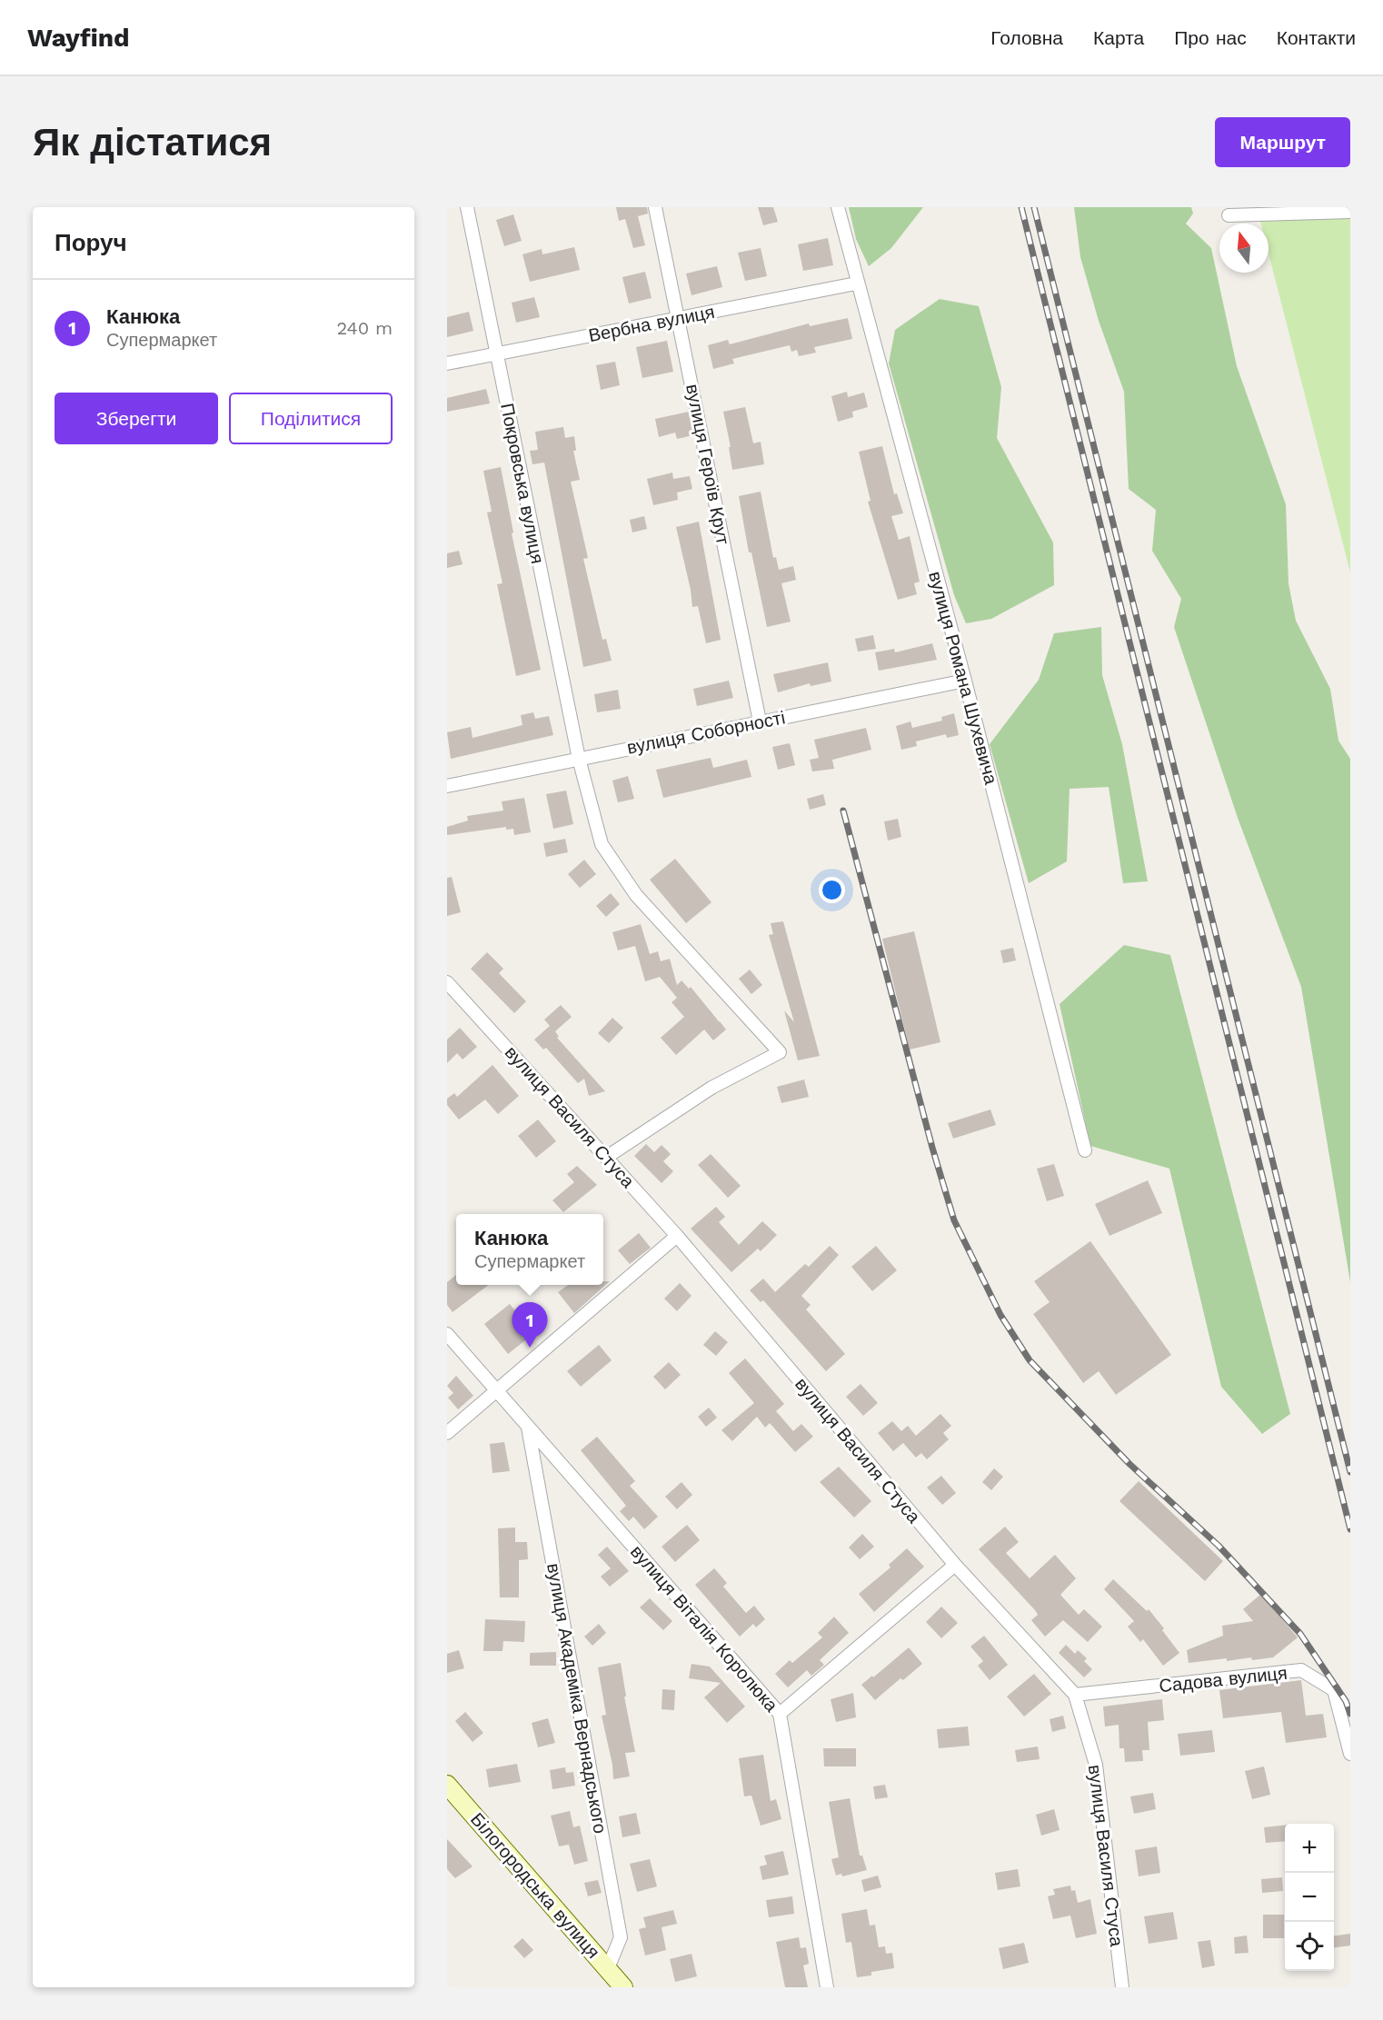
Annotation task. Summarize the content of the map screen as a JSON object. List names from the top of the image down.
{
  "streets": {
    "street": [
      "Вербна вулиця",
      "вулиця Героїв Крут",
      "Покровська вулиця",
      "вулиця Романа Шухевича",
      "вулиця Соборності",
      "вулиця Василя Стуса",
      "вулиця Віталія Королюка",
      "Садова вулиця",
      "вулиця Академіка Вернадського",
      "Білогородська вулиця"
    ]
  },
  "crossings": [
    ["Вербна вулиця", "вулиця Героїв Крут"],
    ["Вербна вулиця", "Покровська вулиця"],
    ["Вербна вулиця", "вулиця Романа Шухевича"],
    ["вулиця Героїв Крут", "вулиця Соборності"],
    ["Покровська вулиця", "вулиця Соборності"],
    ["Покровська вулиця", "вулиця Василя Стуса"],
    ["вулиця Романа Шухевича", "вулиця Соборності"],
    ["вулиця Василя Стуса", "Садова вулиця"],
    ["вулиця Віталія Королюка", "вулиця Академіка Вернадського"],
    ["вулиця Академіка Вернадського", "Білогородська вулиця"]
  ],
  "north": "top",
  "page": {
    "header": "Wayfind",
    "nav": [
      "Головна",
      "Карта",
      "Про нас",
      "Контакти"
    ],
    "buttons": [
      "Маршрут",
      ["Зберегти", "Поділитися"]
    ],
    "title": "Як дістатися",
    "heading": "Поруч",
    "list": [
      {
        "mark": "1",
        "name": "Канюка",
        "note": "Супермаркет",
        "value": "240 m"
      }
    ],
    "popup": ["Канюка", "Супермаркет"],
    "pins": "1",
    "map_buttons": ["+", "−"]
  }
}
